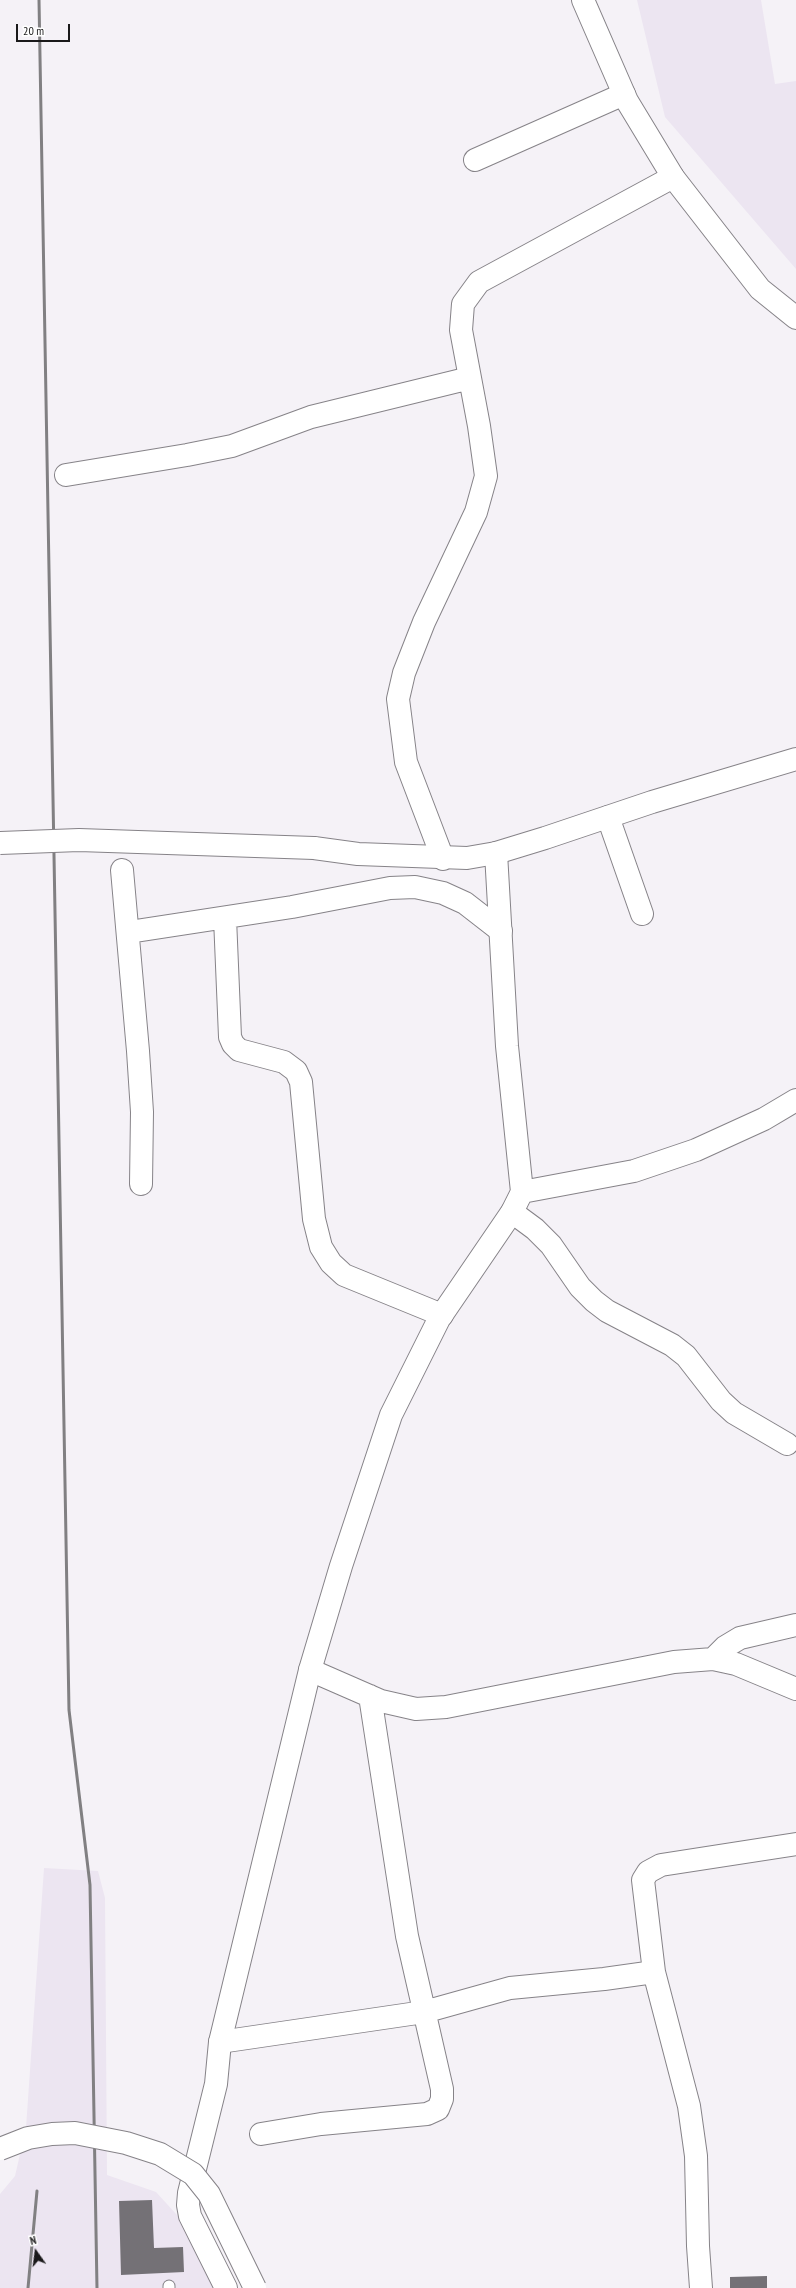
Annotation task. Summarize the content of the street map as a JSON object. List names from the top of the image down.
{
  "scale_bar": "20 m",
  "north": "top"
}
